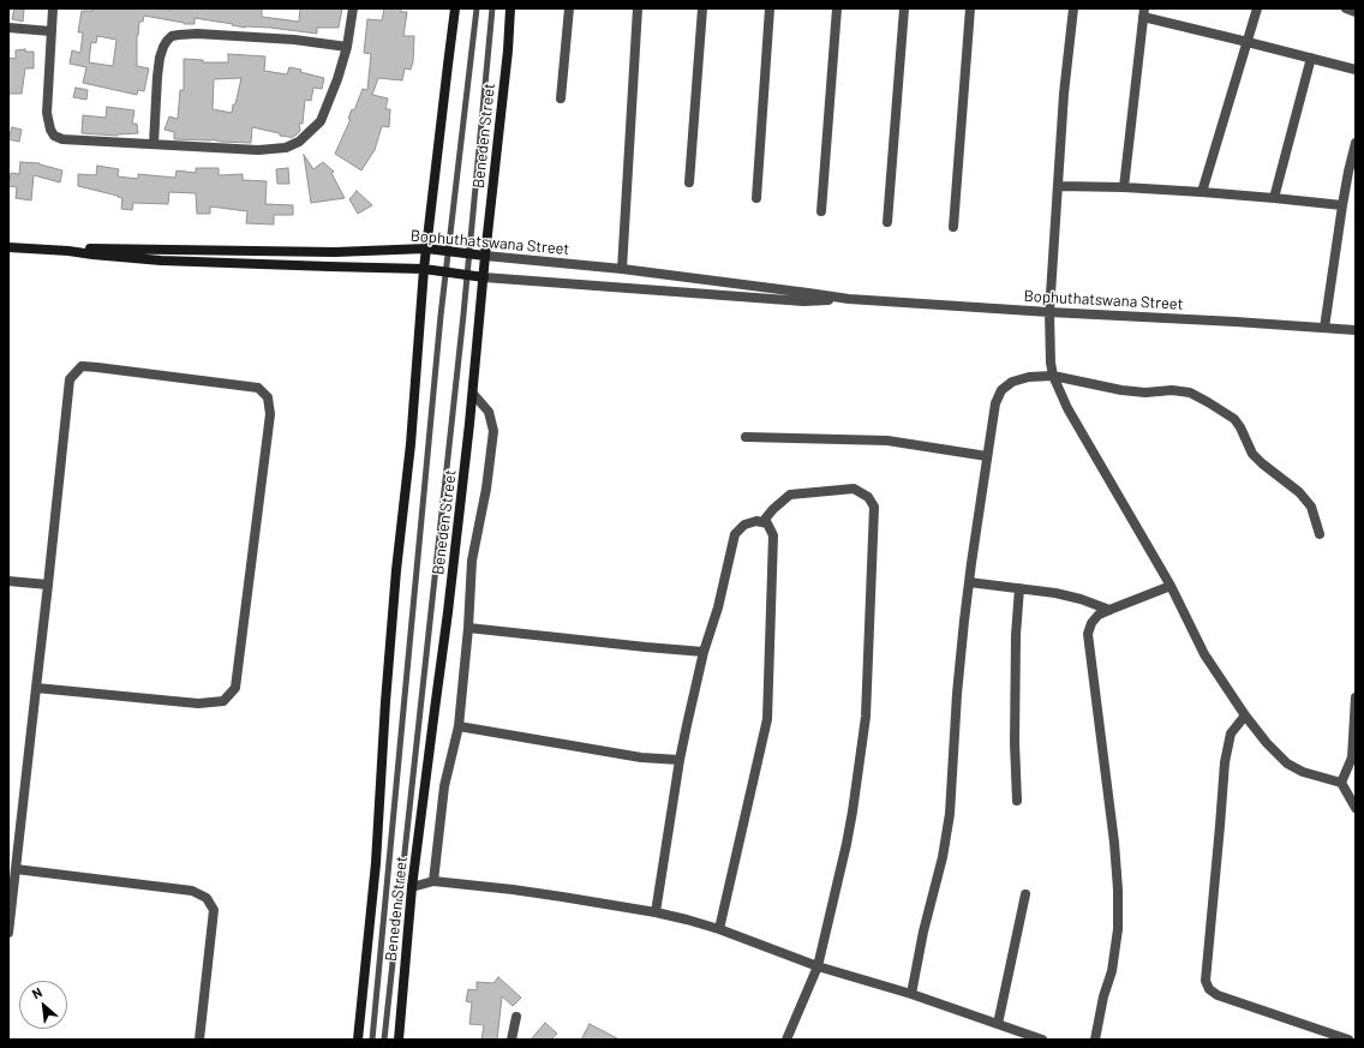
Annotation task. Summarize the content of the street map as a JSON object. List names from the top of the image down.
{
  "streets": {
    "main road": ["Beneden Street", "Bophuthatswana Street"]
  },
  "crossings": [
    ["Beneden Street", "Bophuthatswana Street"]
  ],
  "north": "top left"
}
